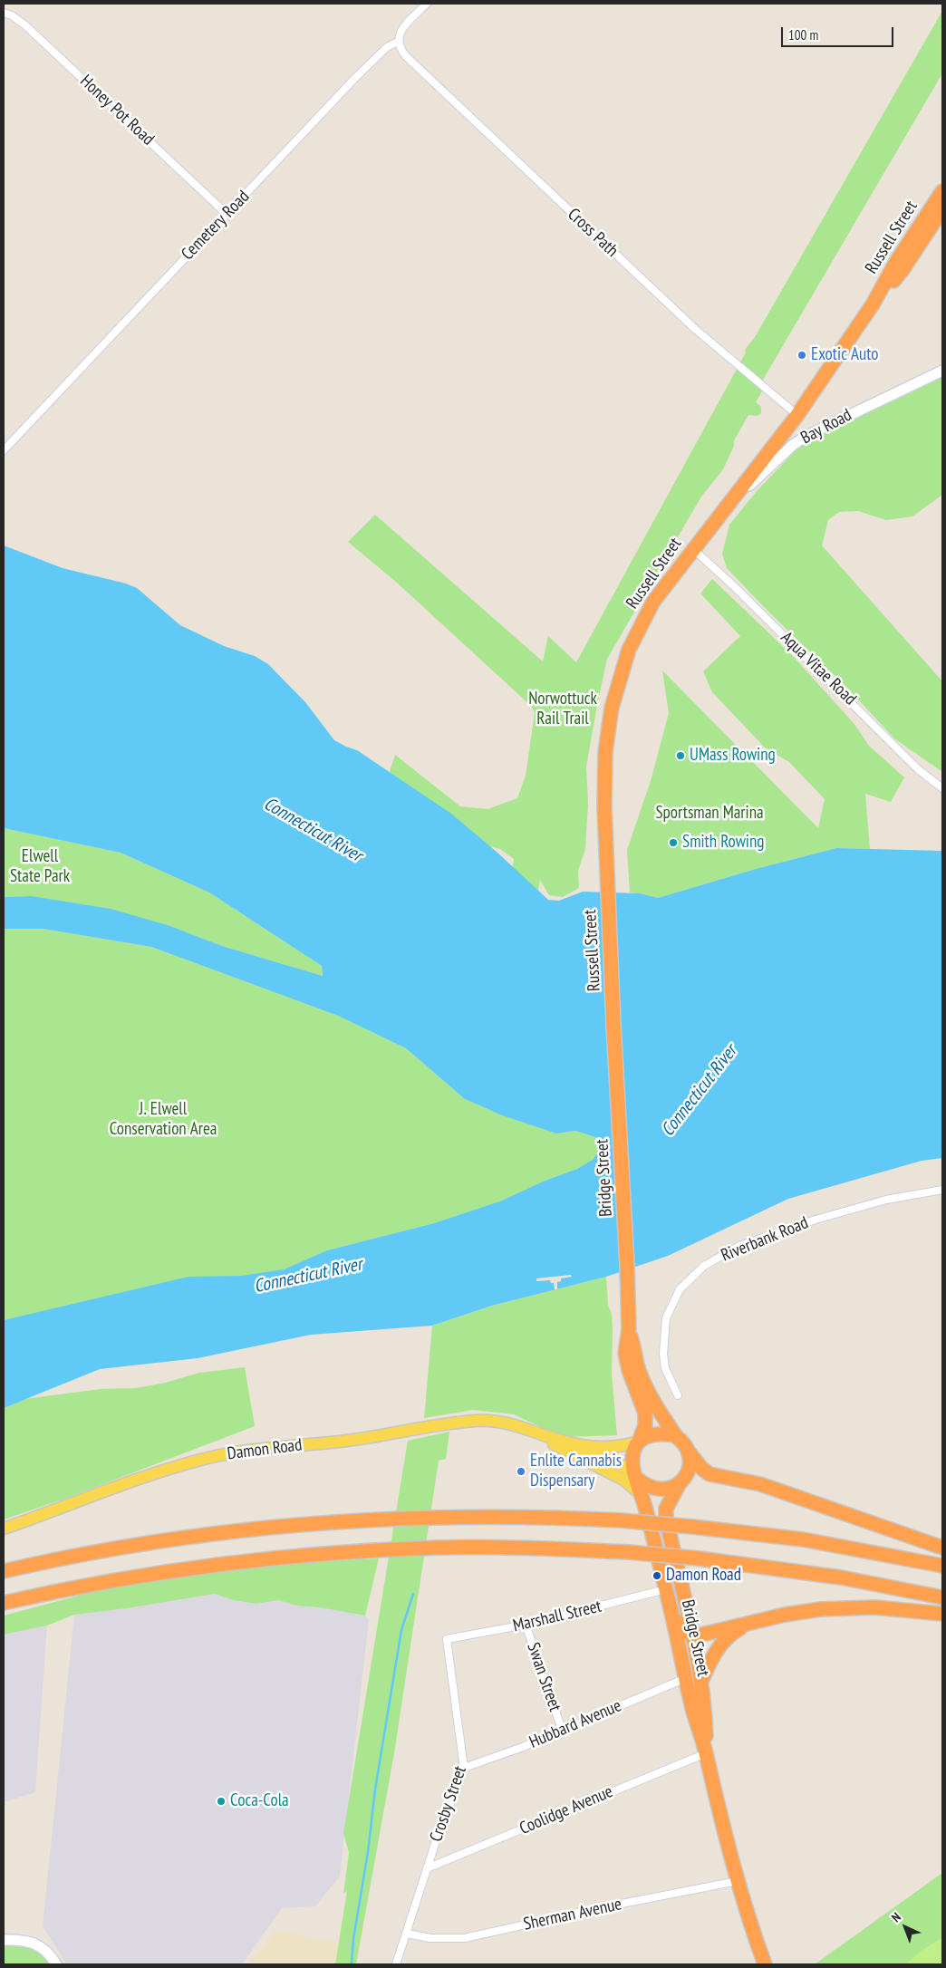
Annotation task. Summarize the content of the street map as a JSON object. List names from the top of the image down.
{
  "streets": {
    "highway": ["Russell Street", "Bridge Street"],
    "main road": ["Bay Road", "Damon Road"],
    "street": [
      "Honey Pot Road",
      "Cemetery Road",
      "Cross Path",
      "Aqua Vitae Road",
      "Riverbank Road",
      "Marshall Street",
      "Swan Street",
      "Hubbard Avenue",
      "Crosby Street",
      "Coolidge Avenue",
      "Sherman Avenue"
    ]
  },
  "crossings": [
    ["Honey Pot Road", "Cemetery Road"],
    ["Cemetery Road", "Cross Path"],
    ["Cross Path", "Russell Street"],
    ["Russell Street", "Bay Road"],
    ["Russell Street", "Aqua Vitae Road"],
    ["Russell Street", "Bridge Street"],
    ["Bridge Street", "Damon Road"],
    ["Bridge Street", "Marshall Street"],
    ["Bridge Street", "Hubbard Avenue"],
    ["Bridge Street", "Coolidge Avenue"],
    ["Bridge Street", "Sherman Avenue"],
    ["Marshall Street", "Swan Street"],
    ["Marshall Street", "Crosby Street"],
    ["Swan Street", "Hubbard Avenue"],
    ["Hubbard Avenue", "Crosby Street"],
    ["Crosby Street", "Coolidge Avenue"],
    ["Crosby Street", "Sherman Avenue"]
  ],
  "water": ["Connecticut River"],
  "parks": [
    "Norwottuck Rail Trail",
    "Sportsman Marina",
    "Elwell State Park",
    "J. Elwell Conservation Area"
  ],
  "places": [
    "Exotic Auto",
    "UMass Rowing",
    "Smith Rowing",
    "Enlite Cannabis Dispensary",
    "Damon Road",
    "Coca-Cola"
  ],
  "scale_bar": "100 m",
  "north": "top left"
}
